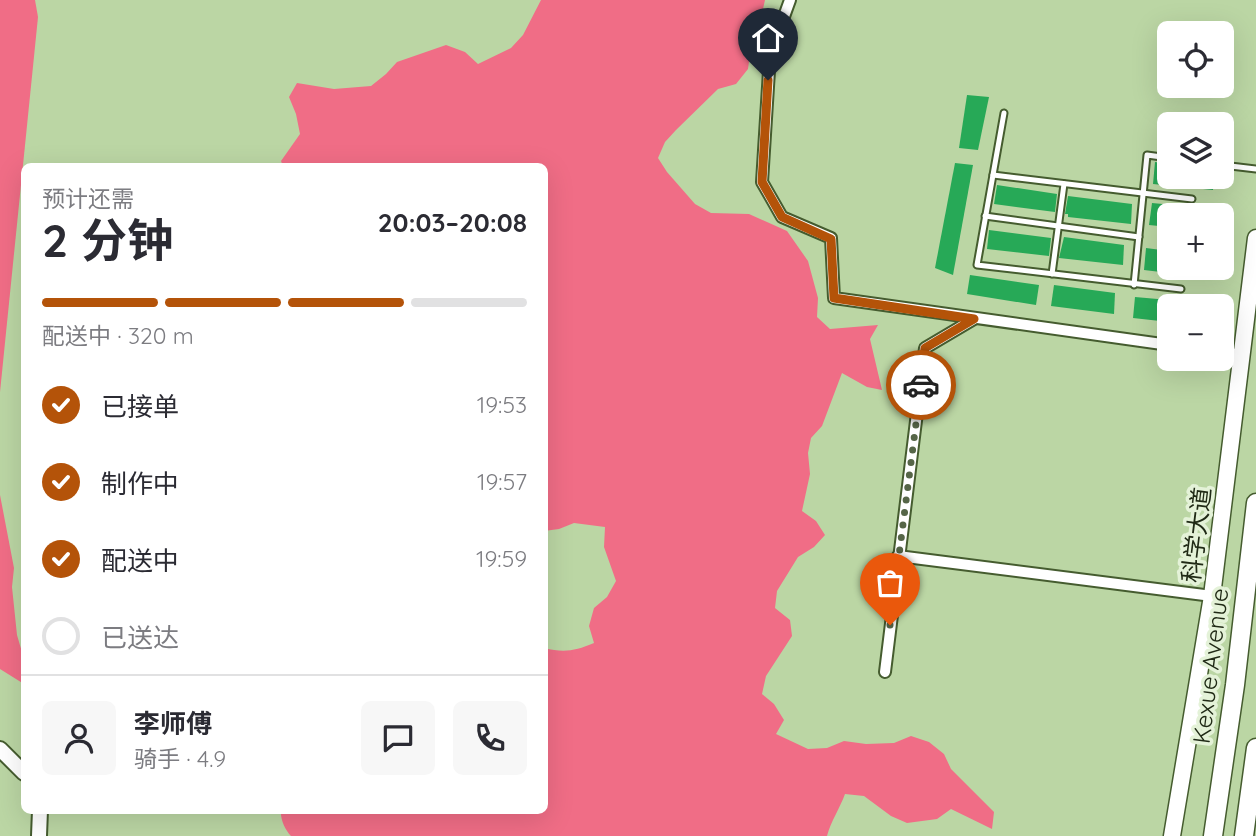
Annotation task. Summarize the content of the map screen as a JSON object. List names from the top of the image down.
{
  "streets": {
    "highway": ["Kexue Avenue"],
    "main road": ["科学大道"]
  },
  "page": {
    "map_buttons": ["+", "−"],
    "heading": ["2 分钟", "预计还需", "20:03–20:08"],
    "panel": ["李师傅", "骑手 · 4.9"],
    "bar": "配送中 · 320 m",
    "list": [
      ["已接单", "19:53"],
      ["制作中", "19:57"],
      ["配送中", "19:59"],
      "已送达"
    ]
  }
}
